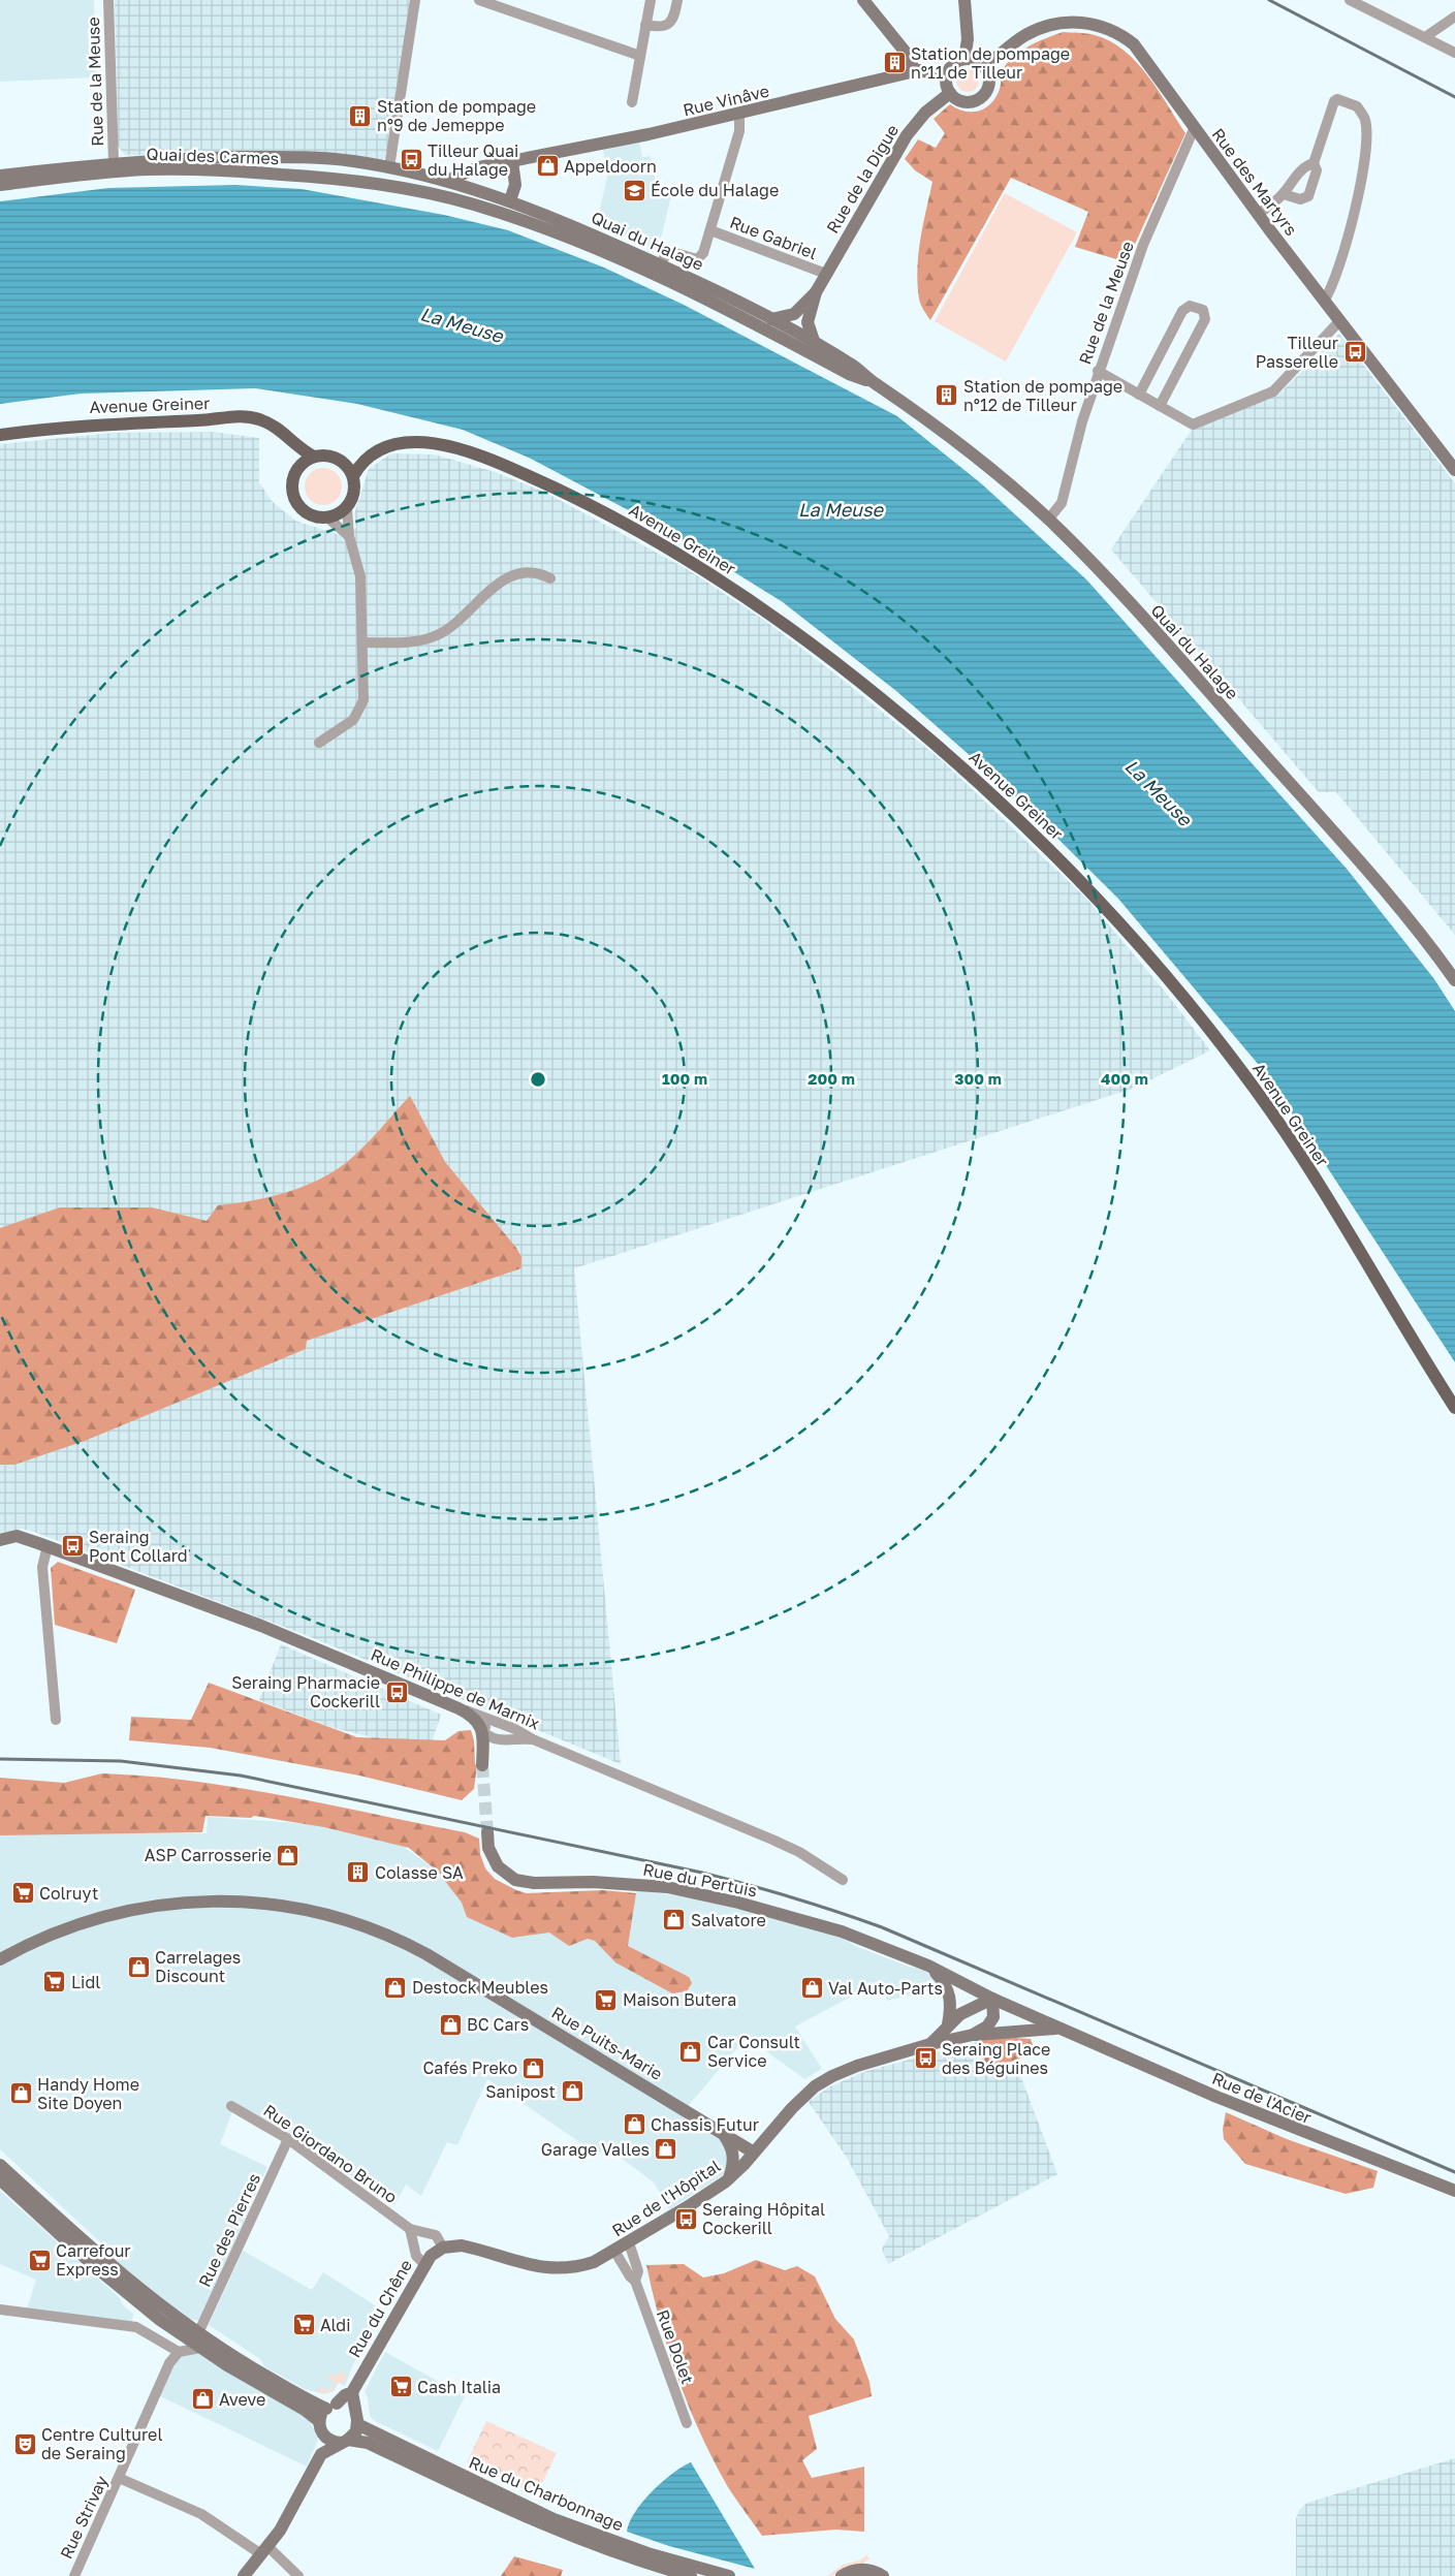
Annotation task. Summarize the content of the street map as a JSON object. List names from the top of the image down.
{
  "streets": {
    "main road": [
      "Rue Vinâve",
      "Quai des Carmes",
      "Rue de la Digue",
      "Rue des Martyrs",
      "Quai du Halage",
      "Avenue Greiner",
      "Rue Philippe de Marnix",
      "Rue du Pertuis",
      "Rue Puits-Marie",
      "Rue de l'Acier",
      "Rue de l'Hôpital",
      "Rue du Chêne",
      "Rue du Charbonnage"
    ],
    "street": [
      "Rue de la Meuse",
      "Rue Gabriel",
      "Rue Giordano Bruno",
      "Rue des Pierres",
      "Rue Dolet",
      "Rue Strivay"
    ]
  },
  "crossings": [
    ["Rue de la Meuse", "Quai des Carmes"],
    ["Rue de la Meuse", "Rue des Martyrs"],
    ["Rue de la Meuse", "Quai du Halage"],
    ["Rue Vinâve", "Rue de la Digue"],
    ["Rue Vinâve", "Rue des Martyrs"],
    ["Rue Vinâve", "Quai du Halage"],
    ["Quai des Carmes", "Quai du Halage"],
    ["Rue de la Digue", "Rue des Martyrs"],
    ["Rue de la Digue", "Rue Gabriel"],
    ["Rue de la Digue", "Quai du Halage"],
    ["Rue du Pertuis", "Rue de l'Acier"],
    ["Rue Puits-Marie", "Rue de l'Hôpital"],
    ["Rue de l'Acier", "Rue de l'Hôpital"],
    ["Rue Giordano Bruno", "Rue de l'Hôpital"],
    ["Rue Giordano Bruno", "Rue des Pierres"],
    ["Rue Giordano Bruno", "Rue du Chêne"],
    ["Rue de l'Hôpital", "Rue du Chêne"],
    ["Rue de l'Hôpital", "Rue Dolet"],
    ["Rue du Chêne", "Rue du Charbonnage"]
  ],
  "water": ["La Meuse"],
  "places": {
    "building": [
      "Station de pompage n°11 de Tilleur",
      "Station de pompage n°9 de Jemeppe",
      "Station de pompage n°12 de Tilleur",
      "Colasse SA"
    ],
    "bus stop": [
      "Tilleur Quai du Halage",
      "Tilleur Passerelle",
      "Seraing Pont Collard",
      "Seraing Pharmacie Cockerill",
      "Seraing Place des Béguines",
      "Seraing Hôpital Cockerill"
    ],
    "shop": [
      "Appeldoorn",
      "ASP Carrosserie",
      "Salvatore",
      "Carrelages Discount",
      "Destock Meubles",
      "Val Auto-Parts",
      "BC Cars",
      "Car Consult Service",
      "Cafés Preko",
      "Sanipost",
      "Handy Home Site Doyen",
      "Chassis Futur",
      "Garage Valles",
      "Aveve"
    ],
    "school or university": ["École du Halage"],
    "supermarket": [
      "Colruyt",
      "Lidl",
      "Maison Butera",
      "Carrefour Express",
      "Aldi",
      "Cash Italia"
    ],
    "theatre": ["Centre Culturel de Seraing"]
  },
  "rings": [
    "100 m",
    "200 m",
    "300 m",
    "400 m"
  ]
}
